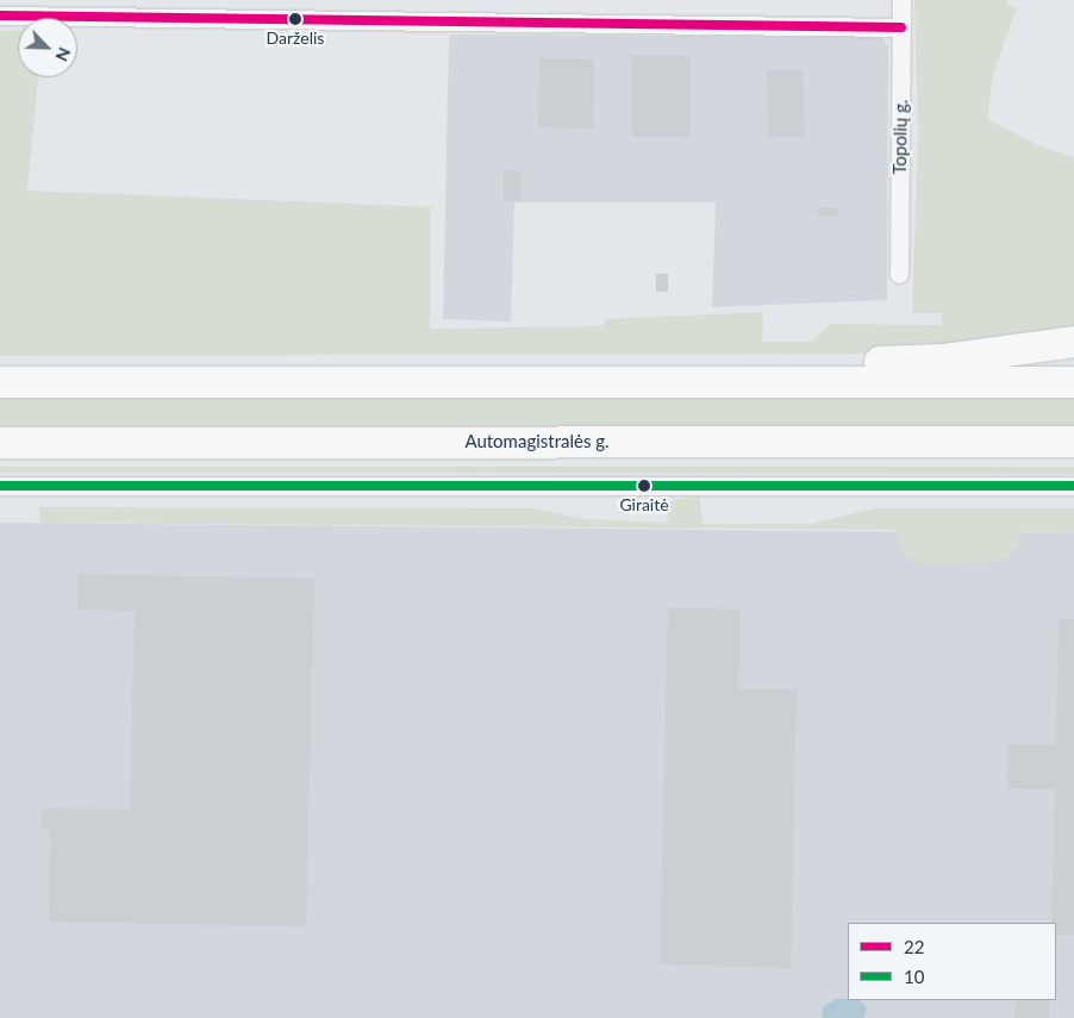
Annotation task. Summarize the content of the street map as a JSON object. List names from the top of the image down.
{
  "streets": {
    "highway": ["Automagistralės g."],
    "street": ["Topolių g."]
  },
  "places": ["Darželis", "Giraitė"],
  "lines": ["transit line 22", "transit line 10"],
  "legend": ["22", "10"],
  "north": "bottom right"
}
